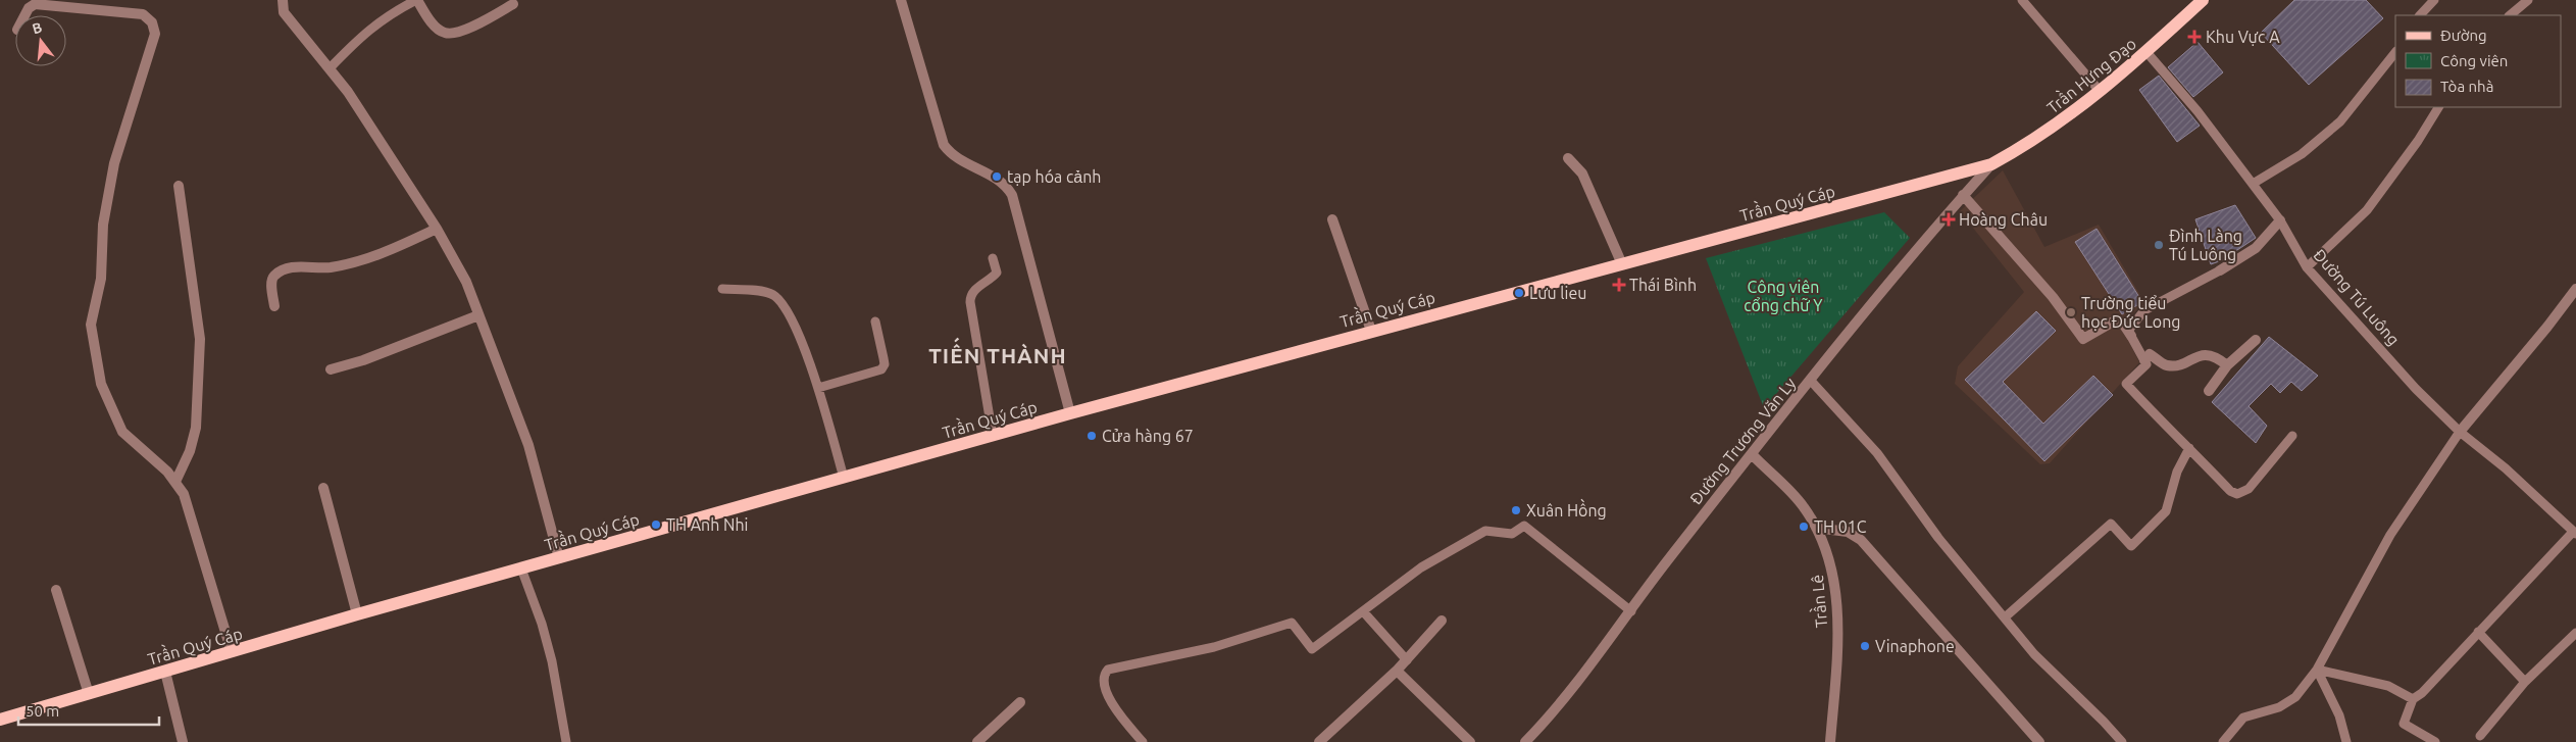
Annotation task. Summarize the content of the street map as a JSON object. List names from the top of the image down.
{
  "streets": {
    "main road": ["Trần Hưng Đạo", "Trần Quý Cáp"],
    "street": ["Đường Trương Văn Ly", "Trần Lê"],
    "lane": ["Đường Tú Luông"]
  },
  "crossings": [
    ["Trần Hưng Đạo", "Trần Quý Cáp"],
    ["Trần Hưng Đạo", "Đường Tú Luông"],
    ["Trần Hưng Đạo", "Đường Trương Văn Ly"],
    ["Trần Quý Cáp", "Đường Trương Văn Ly"],
    ["Đường Trương Văn Ly", "Trần Lê"]
  ],
  "districts": ["TIẾN THÀNH"],
  "parks": ["Công viên cổng chữ Y"],
  "places": {
    "health": ["Khu Vực A", "Hoàng Châu", "Thái Bình"],
    "other": [
      "tạp hóa cảnh",
      "Đình Làng Tú Luông",
      "Lưu lieu",
      "Trường tiểu học Đức Long",
      "Cửa hàng 67",
      "Xuân Hồng",
      "TH Anh Nhi",
      "TH 01C",
      "Vinaphone"
    ]
  },
  "legend": ["Đường", "Công viên", "Tòa nhà"],
  "scale_bar": "50 m",
  "north": "top"
}
